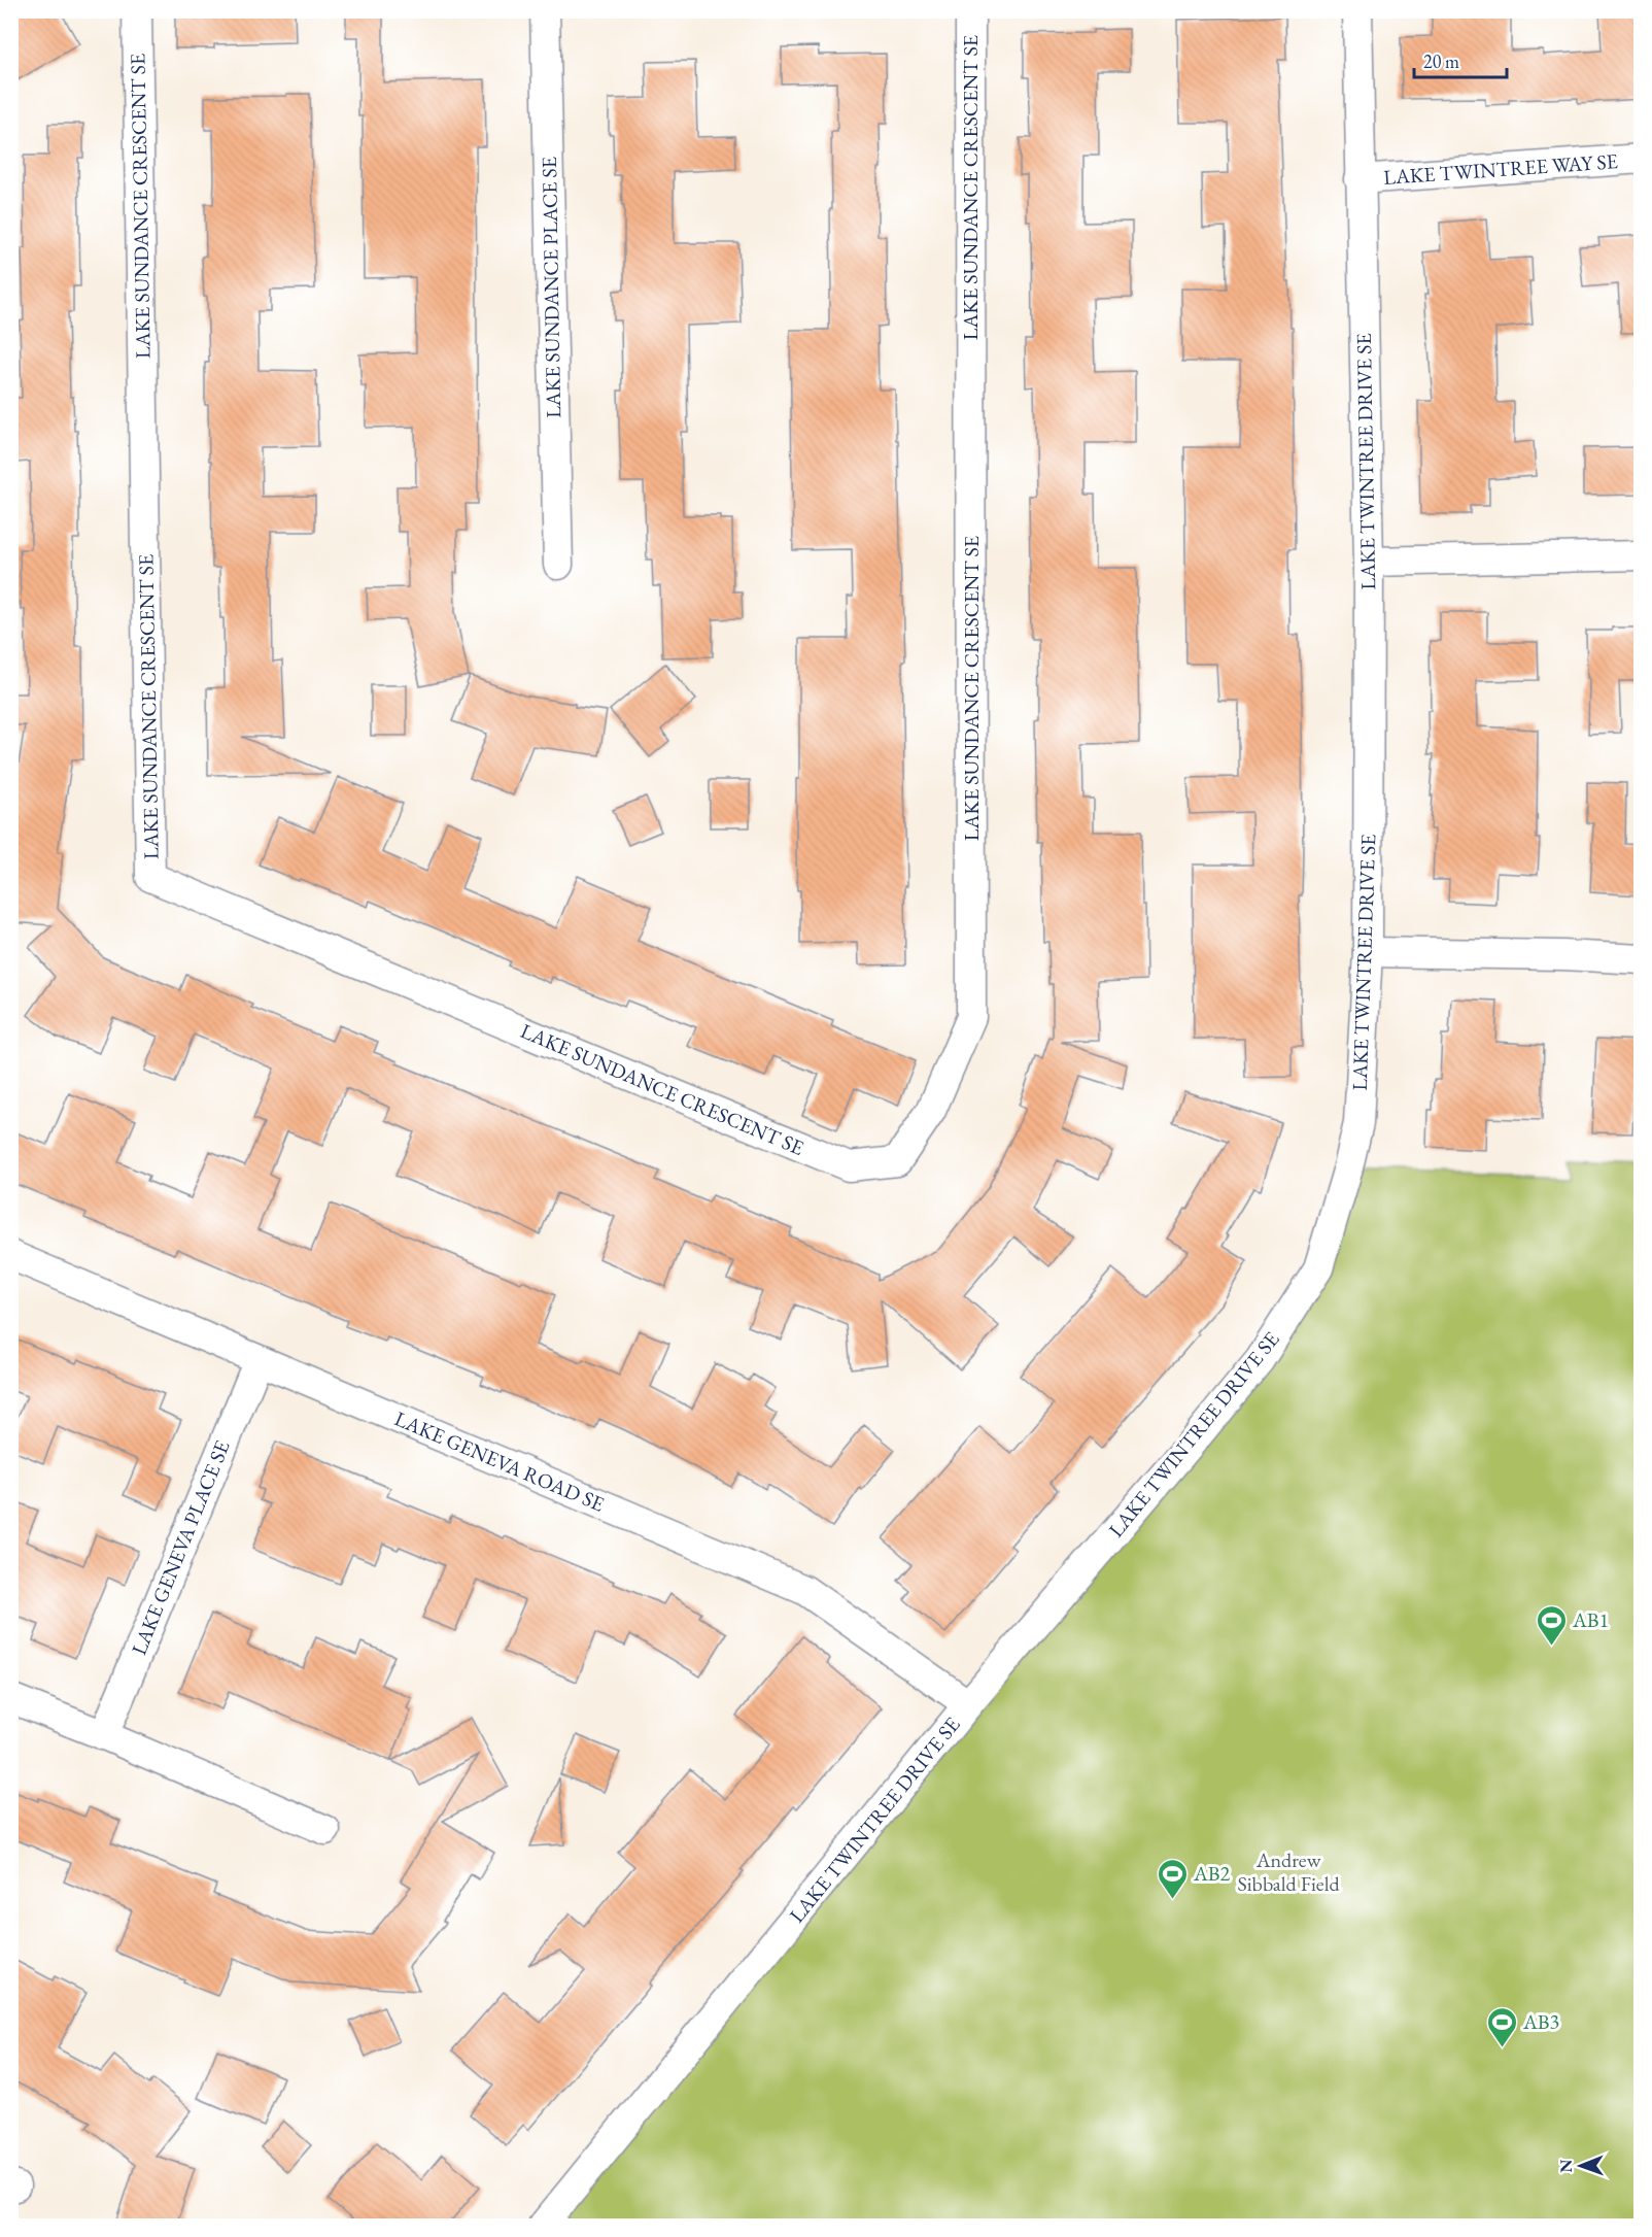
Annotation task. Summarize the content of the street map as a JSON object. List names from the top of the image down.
{
  "streets": {
    "street": [
      "LAKE TWINTREE WAY SE",
      "LAKE SUNDANCE CRESCENT SE",
      "LAKE SUNDANCE PLACE SE",
      "LAKE TWINTREE DRIVE SE",
      "LAKE GENEVA ROAD SE",
      "LAKE GENEVA PLACE SE"
    ]
  },
  "crossings": [
    ["LAKE TWINTREE WAY SE", "LAKE TWINTREE DRIVE SE"],
    ["LAKE TWINTREE DRIVE SE", "LAKE GENEVA ROAD SE"],
    ["LAKE GENEVA ROAD SE", "LAKE GENEVA PLACE SE"]
  ],
  "parks": ["Andrew Sibbald Field"],
  "places": {
    "sports": ["AB1", "AB2", "AB3"]
  },
  "scale_bar": "20 m",
  "north": "left"
}
